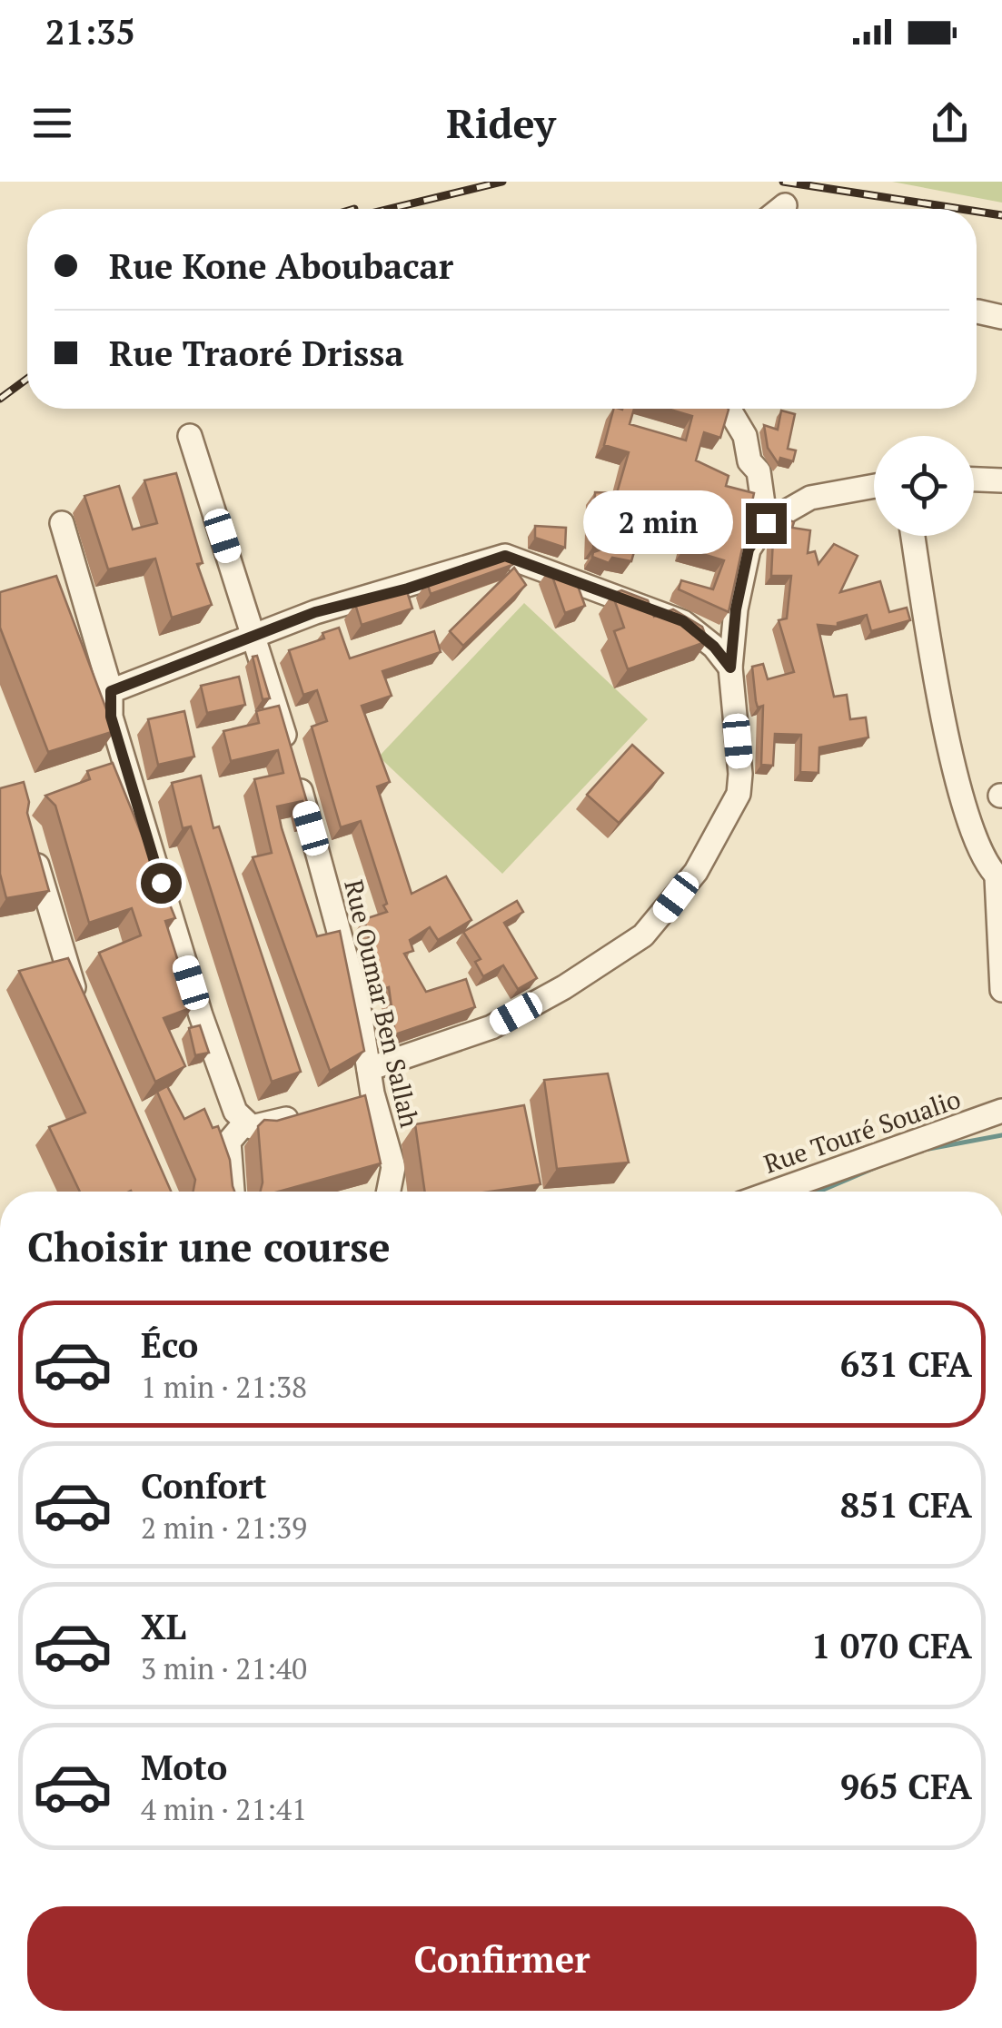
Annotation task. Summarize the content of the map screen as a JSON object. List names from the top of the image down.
{
  "streets": {
    "street": ["Rue Oumar Ben Sallah", "Rue Touré Soualio"]
  },
  "page": {
    "status": "21:35",
    "header": "Ridey",
    "banner": ["Rue Kone Aboubacar", "Rue Traoré Drissa"],
    "bubble": "2 min",
    "heading": "Choisir une course",
    "list": [
      {
        "name": "Éco",
        "note": "1 min · 21:38",
        "value": "631 CFA"
      },
      {
        "name": "Confort",
        "note": "2 min · 21:39",
        "value": "851 CFA"
      },
      {
        "name": "XL",
        "note": "3 min · 21:40",
        "value": "1 070 CFA"
      },
      {
        "name": "Moto",
        "note": "4 min · 21:41",
        "value": "965 CFA"
      }
    ],
    "buttons": "Confirmer"
  }
}
